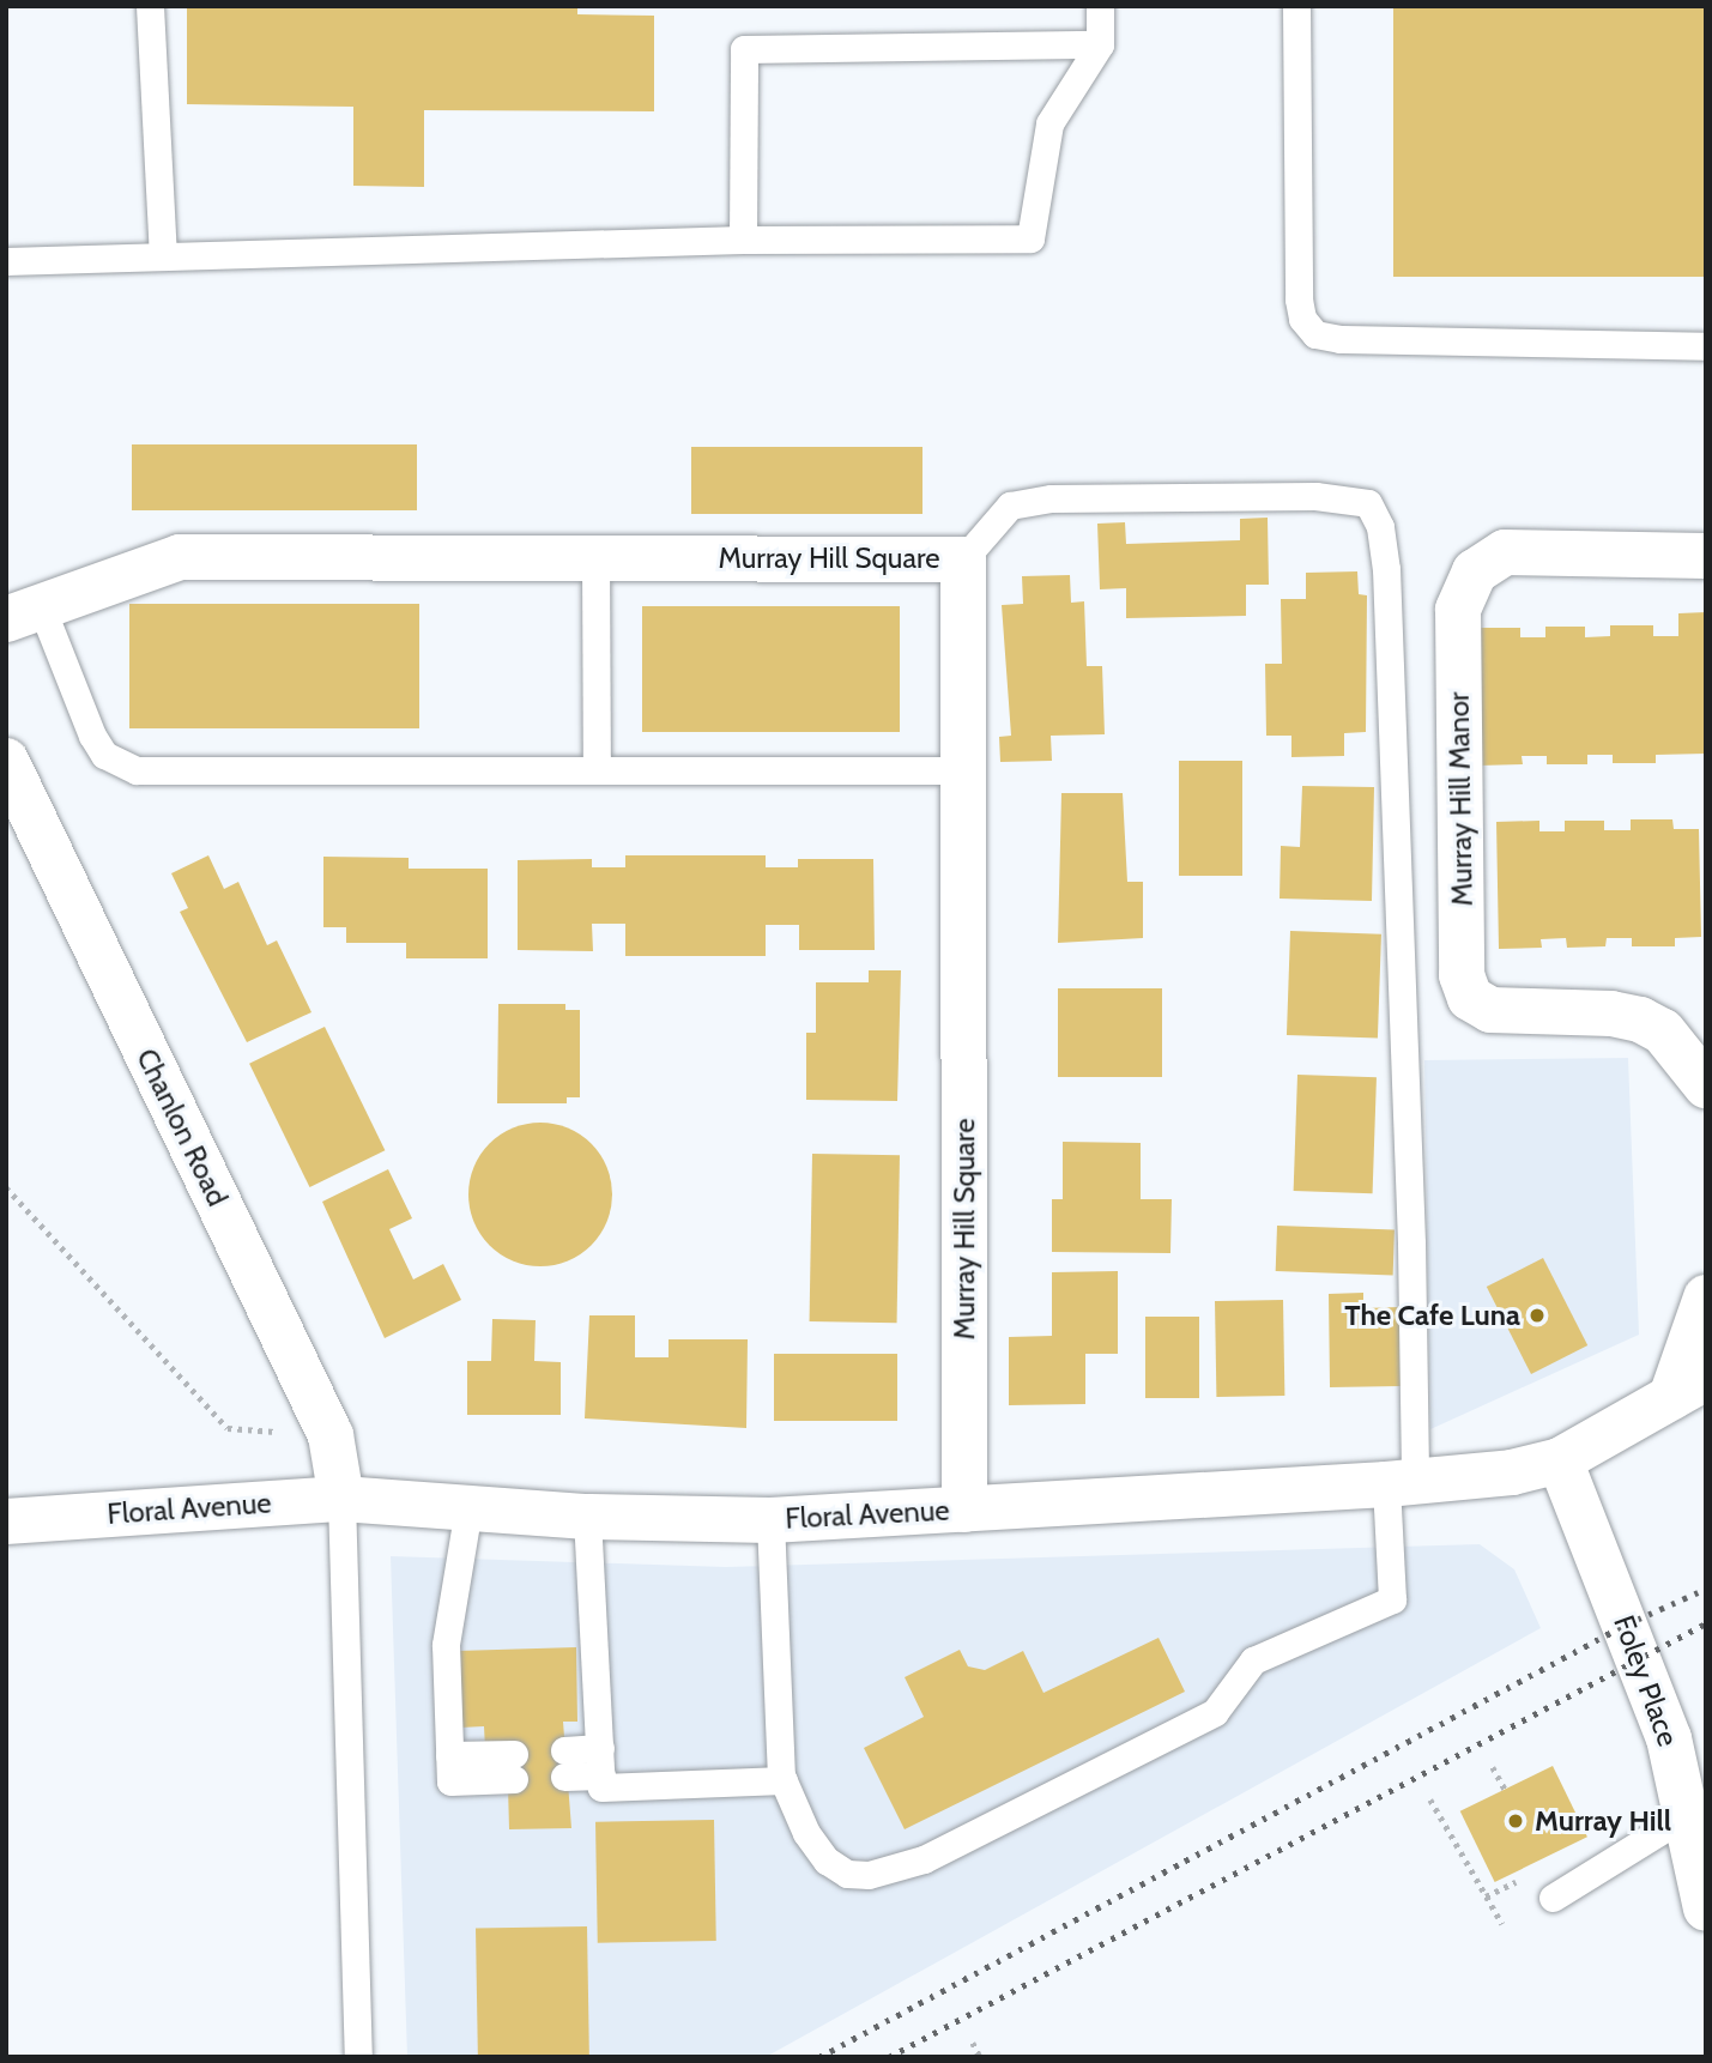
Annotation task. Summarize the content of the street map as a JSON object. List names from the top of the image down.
{
  "streets": {
    "street": [
      "Murray Hill Square",
      "Murray Hill Manor",
      "Chanlon Road",
      "Floral Avenue",
      "Foley Place"
    ]
  },
  "crossings": [
    ["Murray Hill Square", "Floral Avenue"],
    ["Chanlon Road", "Floral Avenue"],
    ["Floral Avenue", "Foley Place"]
  ],
  "places": ["The Cafe Luna", "Murray Hill"]
}
